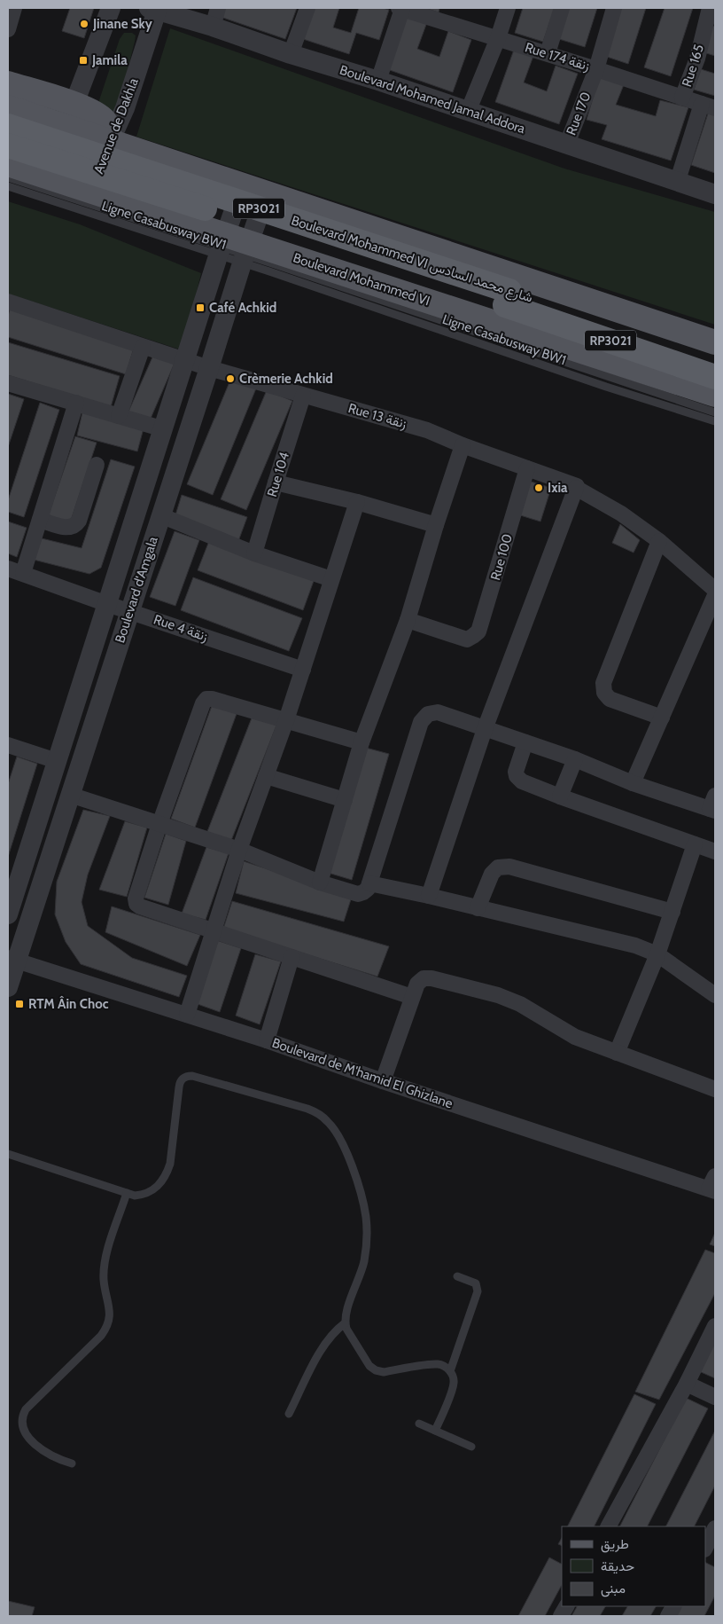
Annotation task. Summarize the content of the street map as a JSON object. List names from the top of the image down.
{
  "streets": {
    "highway": ["RP3021", "Boulevard Mohammed VI شارع محمد السادس"],
    "main road": ["Boulevard Mohammed VI"],
    "street": [
      "Rue 174 زنقة",
      "Rue 165",
      "Boulevard Mohamed Jamal Addora",
      "Rue 170",
      "Avenue de Dakhla",
      "Rue 13 زنقة",
      "Rue 104",
      "Rue 100",
      "Boulevard d'Amgala",
      "Rue 4 زنقة",
      "Boulevard de M'hamid El Ghizlane"
    ],
    "lane": ["Ligne Casabusway BW1"]
  },
  "crossings": [
    ["Rue 174 زنقة", "Rue 165"],
    ["Rue 174 زنقة", "Rue 170"],
    ["Boulevard Mohamed Jamal Addora", "Rue 170"],
    ["Boulevard Mohamed Jamal Addora", "Avenue de Dakhla"],
    ["Avenue de Dakhla", "Boulevard Mohammed VI"],
    ["Ligne Casabusway BW1", "Boulevard Mohammed VI"],
    ["Ligne Casabusway BW1", "Boulevard d'Amgala"],
    ["Boulevard Mohammed VI", "Boulevard d'Amgala"],
    ["Rue 13 زنقة", "Rue 104"],
    ["Rue 13 زنقة", "Rue 100"],
    ["Rue 13 زنقة", "Boulevard d'Amgala"],
    ["Boulevard d'Amgala", "Rue 4 زنقة"],
    ["Boulevard d'Amgala", "Boulevard de M'hamid El Ghizlane"]
  ],
  "places": {
    "other": ["Jinane Sky", "Crèmerie Achkid", "Ixia"],
    "transit": ["Jamila", "Café Achkid", "RTM Âin Choc"]
  },
  "legend": ["طريق", "حديقة", "مبنى"]
}
